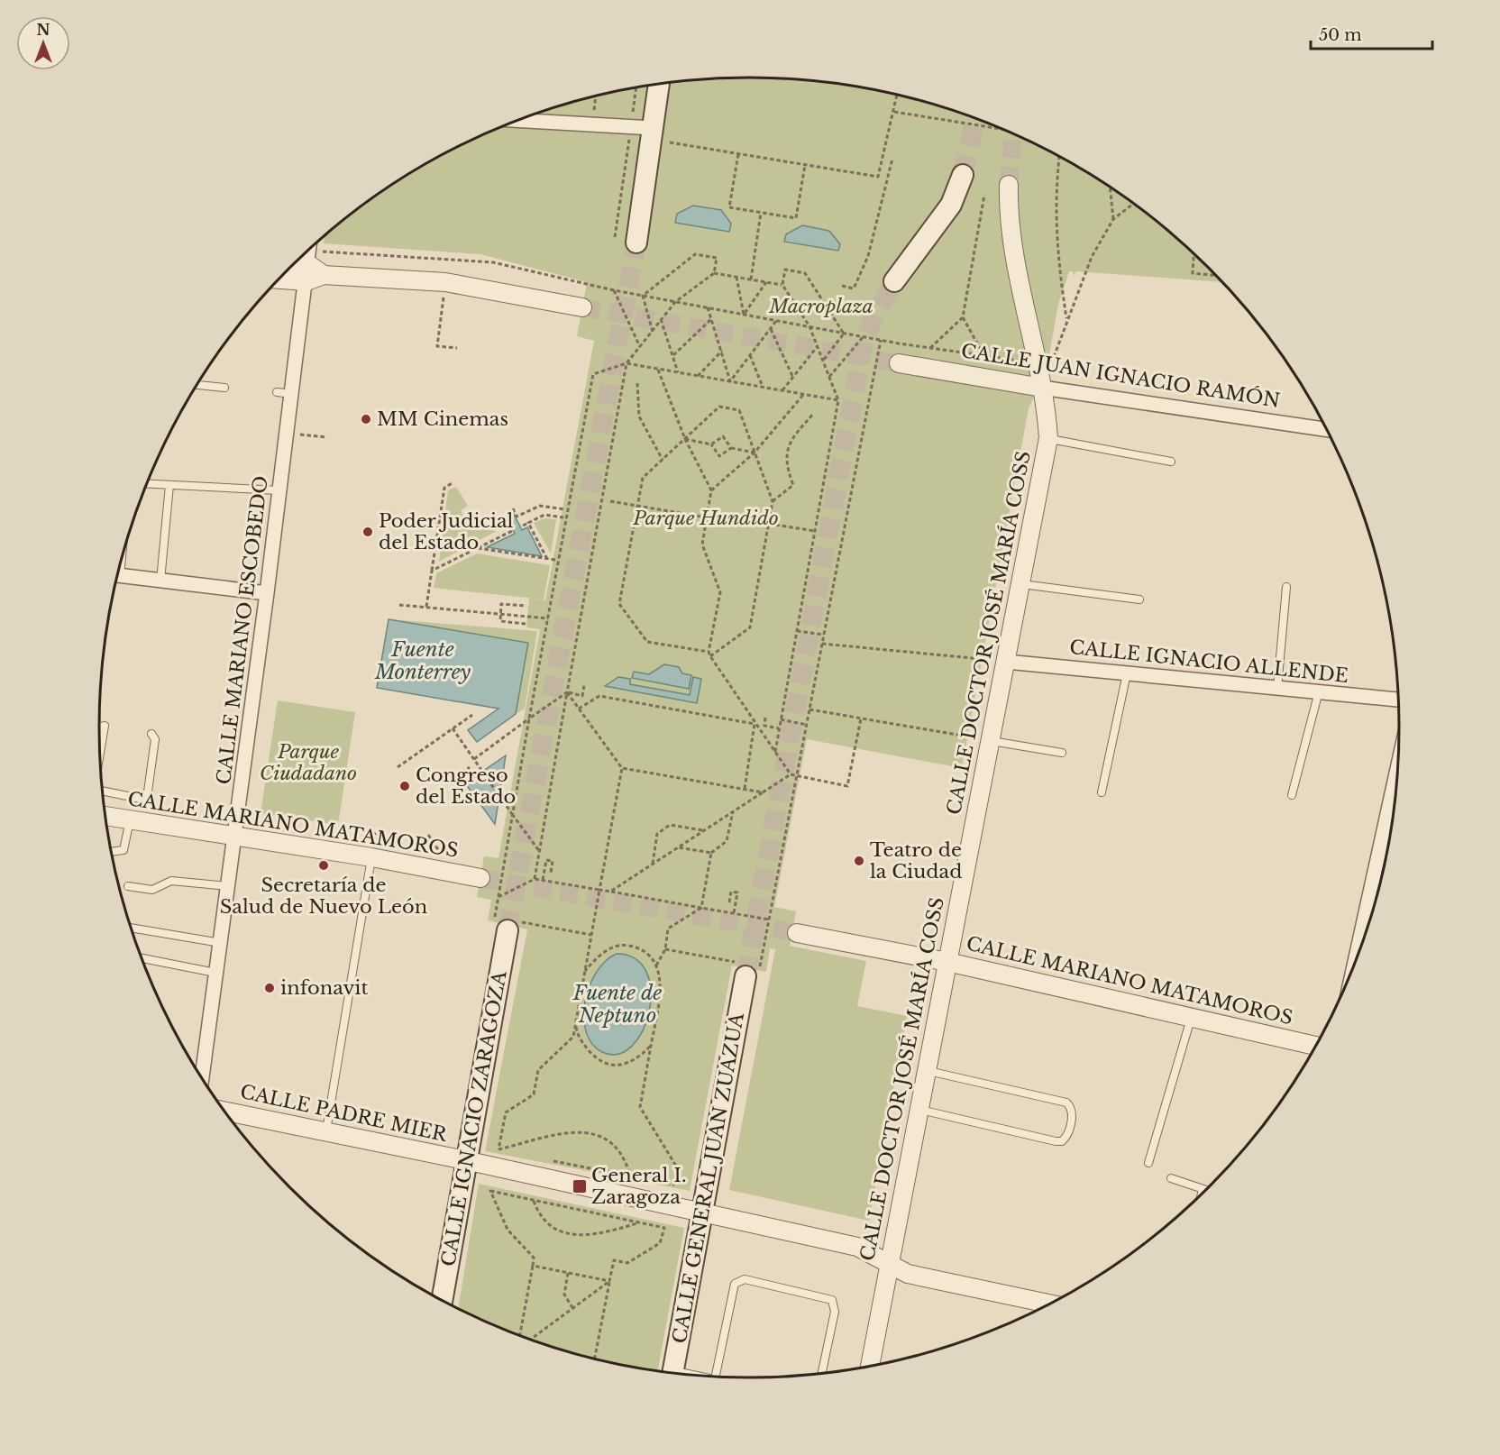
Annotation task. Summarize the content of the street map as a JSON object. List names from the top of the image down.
{
  "streets": {
    "main road": ["CALLE IGNACIO ZARAGOZA", "CALLE GENERAL JUAN ZUAZUA"],
    "street": [
      "CALLE JUAN IGNACIO RAMÓN",
      "CALLE MARIANO ESCOBEDO",
      "CALLE DOCTOR JOSÉ MARÍA COSS",
      "CALLE IGNACIO ALLENDE",
      "CALLE MARIANO MATAMOROS",
      "CALLE PADRE MIER"
    ]
  },
  "crossings": [
    ["CALLE JUAN IGNACIO RAMÓN", "CALLE DOCTOR JOSÉ MARÍA COSS"],
    ["CALLE MARIANO ESCOBEDO", "CALLE MARIANO MATAMOROS"],
    ["CALLE DOCTOR JOSÉ MARÍA COSS", "CALLE IGNACIO ALLENDE"],
    ["CALLE DOCTOR JOSÉ MARÍA COSS", "CALLE MARIANO MATAMOROS"],
    ["CALLE DOCTOR JOSÉ MARÍA COSS", "CALLE PADRE MIER"],
    ["CALLE PADRE MIER", "CALLE IGNACIO ZARAGOZA"],
    ["CALLE PADRE MIER", "CALLE GENERAL JUAN ZUAZUA"]
  ],
  "water": ["Fuente Monterrey", "Fuente de Neptuno"],
  "parks": ["Macroplaza", "Parque Hundido", "Parque Ciudadano"],
  "places": {
    "other": [
      "MM Cinemas",
      "Poder Judicial del Estado",
      "Congreso del Estado",
      "Teatro de la Ciudad",
      "Secretaría de Salud de Nuevo León",
      "infonavit"
    ],
    "transit": ["General I. Zaragoza"]
  },
  "scale_bar": "50 m",
  "north": "top"
}
